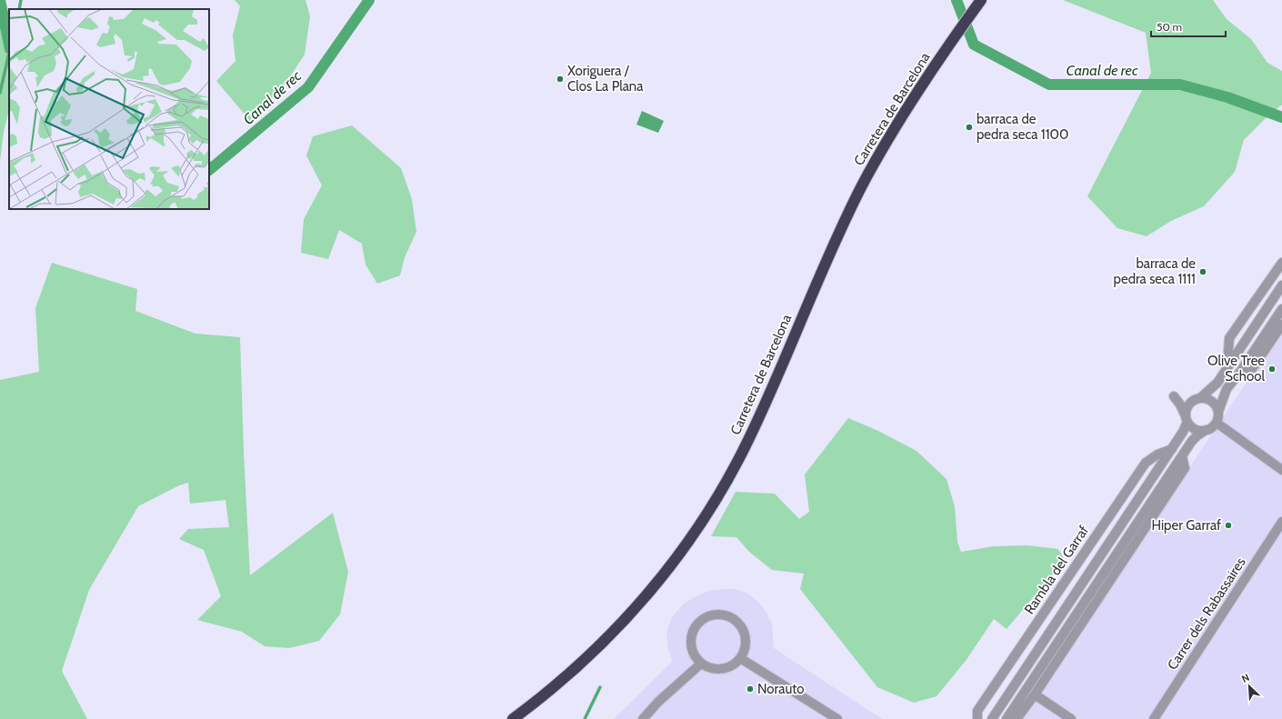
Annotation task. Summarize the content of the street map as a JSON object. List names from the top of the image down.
{
  "streets": {
    "highway": ["Carretera de Barcelona"],
    "street": ["Rambla del Garraf", "Carrer dels Rabassaires"]
  },
  "water": ["Canal de rec"],
  "places": [
    "Xoriguera / Clos La Plana",
    "barraca de pedra seca 1100",
    "barraca de pedra seca 1111",
    "Olive Tree School",
    "Hiper Garraf",
    "Norauto"
  ],
  "scale_bar": "50 m",
  "north": "top left"
}
